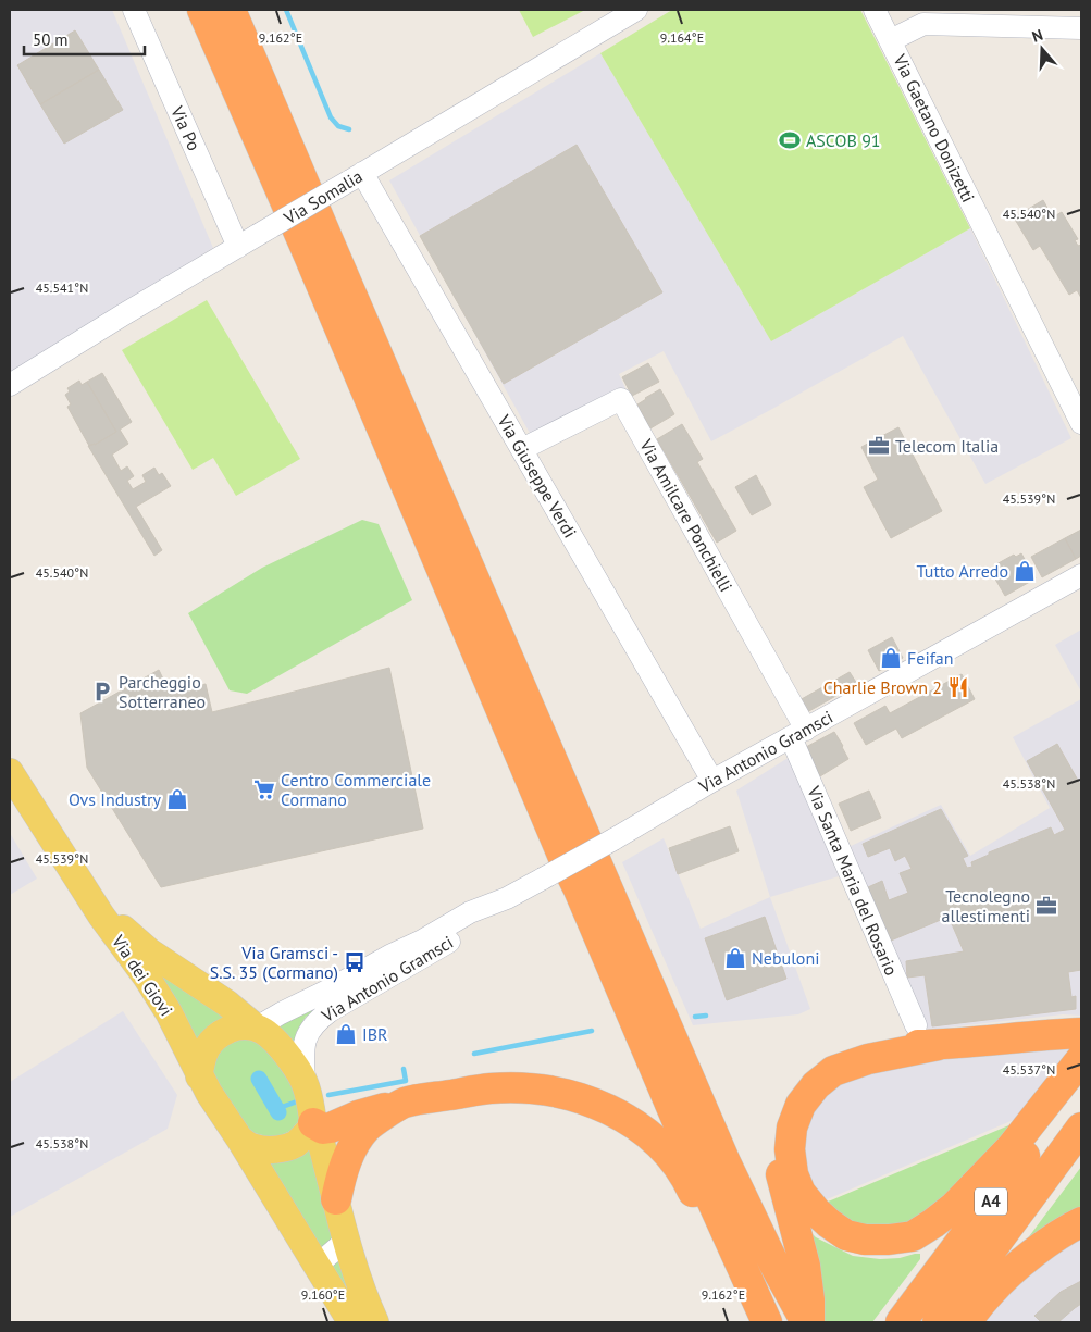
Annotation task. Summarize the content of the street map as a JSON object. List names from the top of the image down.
{
  "streets": {
    "highway": ["A4"],
    "main road": ["Via dei Giovi"],
    "street": [
      "Via Po",
      "Via Gaetano Donizetti",
      "Via Somalia",
      "Via Giuseppe Verdi",
      "Via Amilcare Ponchielli",
      "Via Antonio Gramsci",
      "Via Santa Maria del Rosario"
    ]
  },
  "crossings": [
    ["Via Po", "Via Somalia"],
    ["Via Somalia", "Via Giuseppe Verdi"],
    ["Via Giuseppe Verdi", "Via Amilcare Ponchielli"],
    ["Via Giuseppe Verdi", "Via Antonio Gramsci"],
    ["Via Amilcare Ponchielli", "Via Antonio Gramsci"],
    ["Via Amilcare Ponchielli", "Via Santa Maria del Rosario"],
    ["Via Antonio Gramsci", "Via Santa Maria del Rosario"],
    ["Via Antonio Gramsci", "Via dei Giovi"]
  ],
  "places": {
    "sports": ["ASCOB 91"],
    "office": ["Telecom Italia", "Tecnolegno allestimenti"],
    "shop": [
      "Tutto Arredo",
      "Feifan",
      "Ovs Industry",
      "Nebuloni",
      "IBR"
    ],
    "restaurant": ["Charlie Brown 2"],
    "parking": ["Parcheggio Sotterraneo"],
    "supermarket": ["Centro Commerciale Cormano"],
    "bus stop": ["Via Gramsci - S.S. 35 (Cormano)"]
  },
  "scale_bar": "50 m",
  "north": "top",
  "coordinates": [
    "9.164°E",
    "9.162°E",
    "45.540°N",
    "45.541°N",
    "45.539°N",
    "45.538°N",
    "45.537°N",
    "9.160°E"
  ]
}
